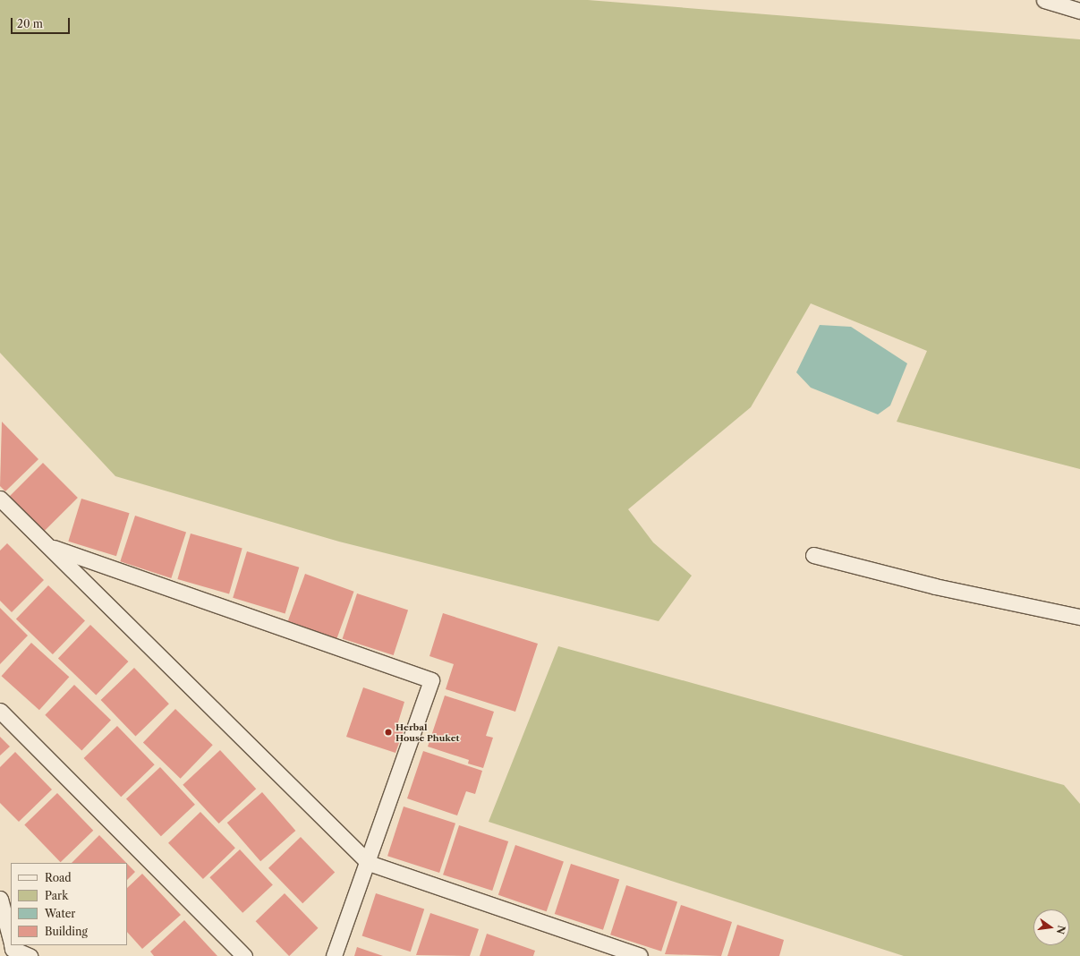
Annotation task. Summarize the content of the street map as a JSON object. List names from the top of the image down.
{
  "places": ["Herbal House Phuket"],
  "legend": [
    "Road",
    "Park",
    "Water",
    "Building"
  ],
  "scale_bar": "20 m",
  "north": "right"
}
